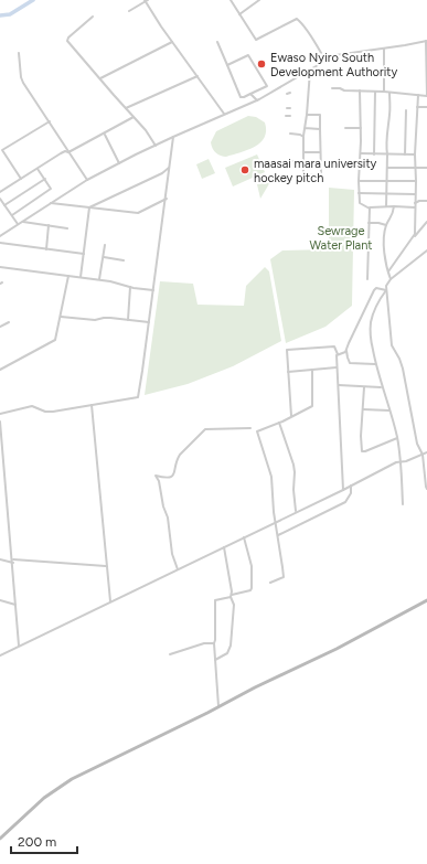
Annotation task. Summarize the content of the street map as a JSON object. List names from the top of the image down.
{
  "parks": ["Sewrage Water Plant"],
  "places": ["Ewaso Nyiro South Development Authority", "maasai mara university hockey pitch"],
  "scale_bar": "200 m"
}
